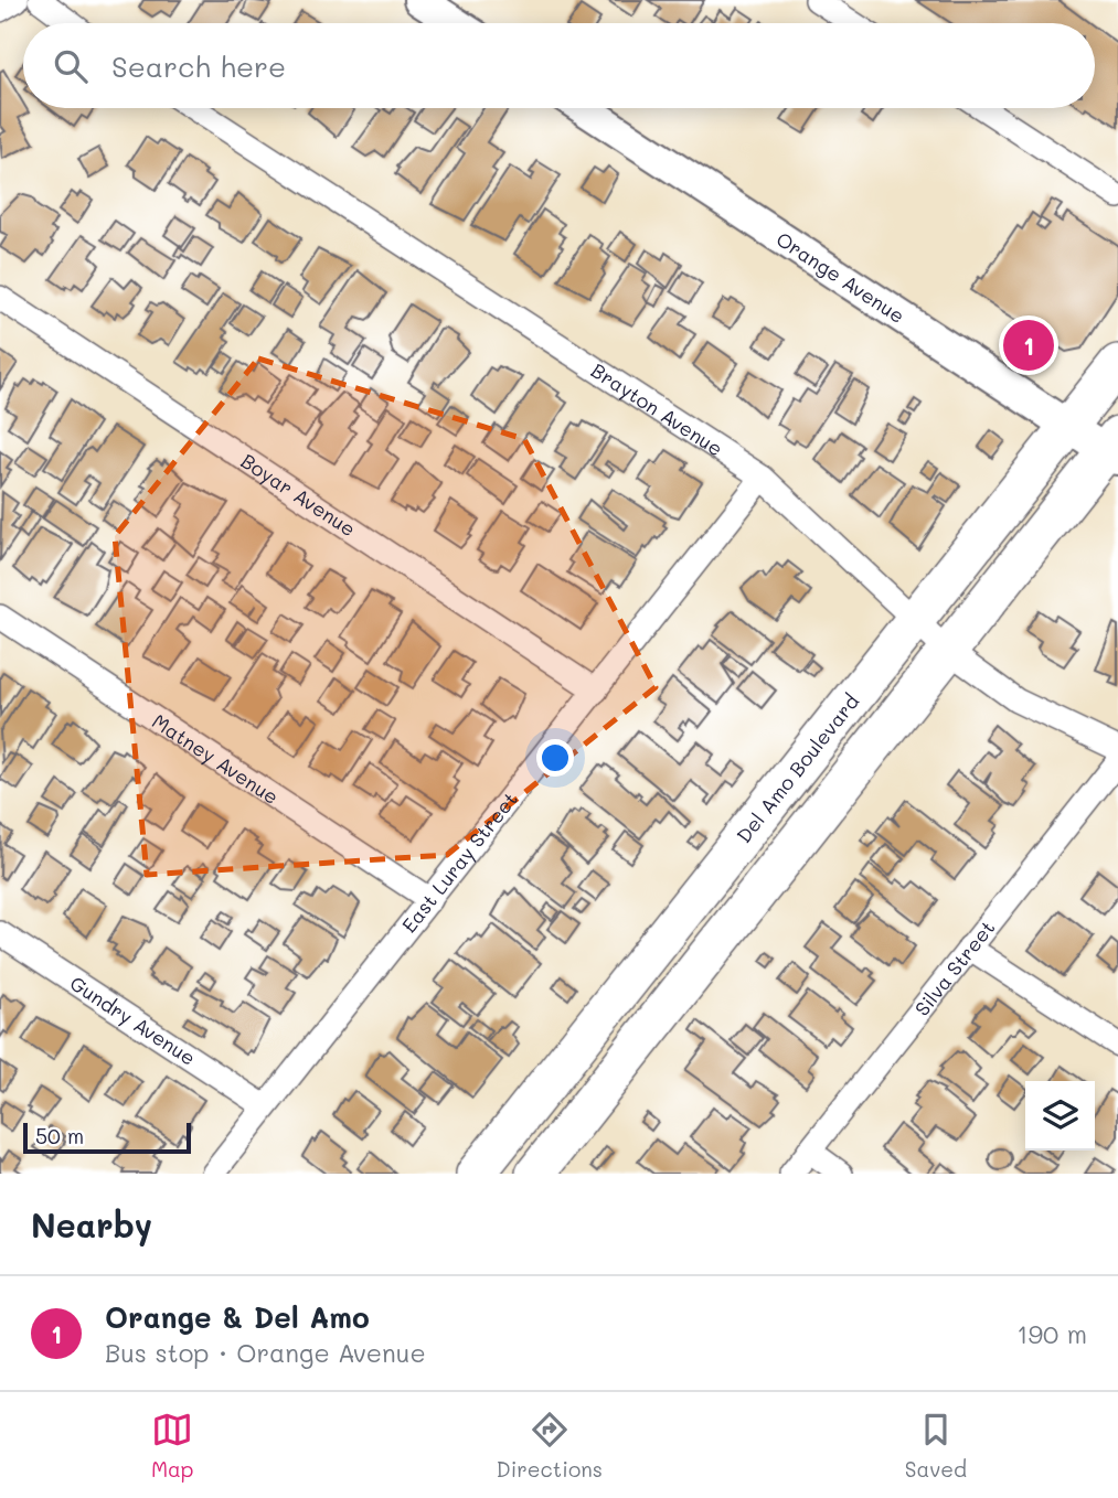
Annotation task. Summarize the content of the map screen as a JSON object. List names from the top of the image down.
{
  "streets": {
    "main road": ["Del Amo Boulevard"],
    "street": [
      "Orange Avenue",
      "Brayton Avenue",
      "Boyar Avenue",
      "Matney Avenue",
      "East Luray Street",
      "Silva Street",
      "Gundry Avenue"
    ]
  },
  "crossings": [
    ["Orange Avenue", "Del Amo Boulevard"],
    ["Brayton Avenue", "Del Amo Boulevard"],
    ["Brayton Avenue", "East Luray Street"],
    ["Boyar Avenue", "East Luray Street"],
    ["Matney Avenue", "East Luray Street"],
    ["East Luray Street", "Gundry Avenue"]
  ],
  "scale_bar": "50 m",
  "page": {
    "search": "Search here",
    "pins": "1",
    "scale": "50 m",
    "heading": "Nearby",
    "list": [
      {
        "mark": "1",
        "name": "Orange & Del Amo",
        "note": "Bus stop · Orange Avenue",
        "value": "190 m"
      }
    ],
    "nav": ["Map", "Directions", "Saved"]
  }
}
